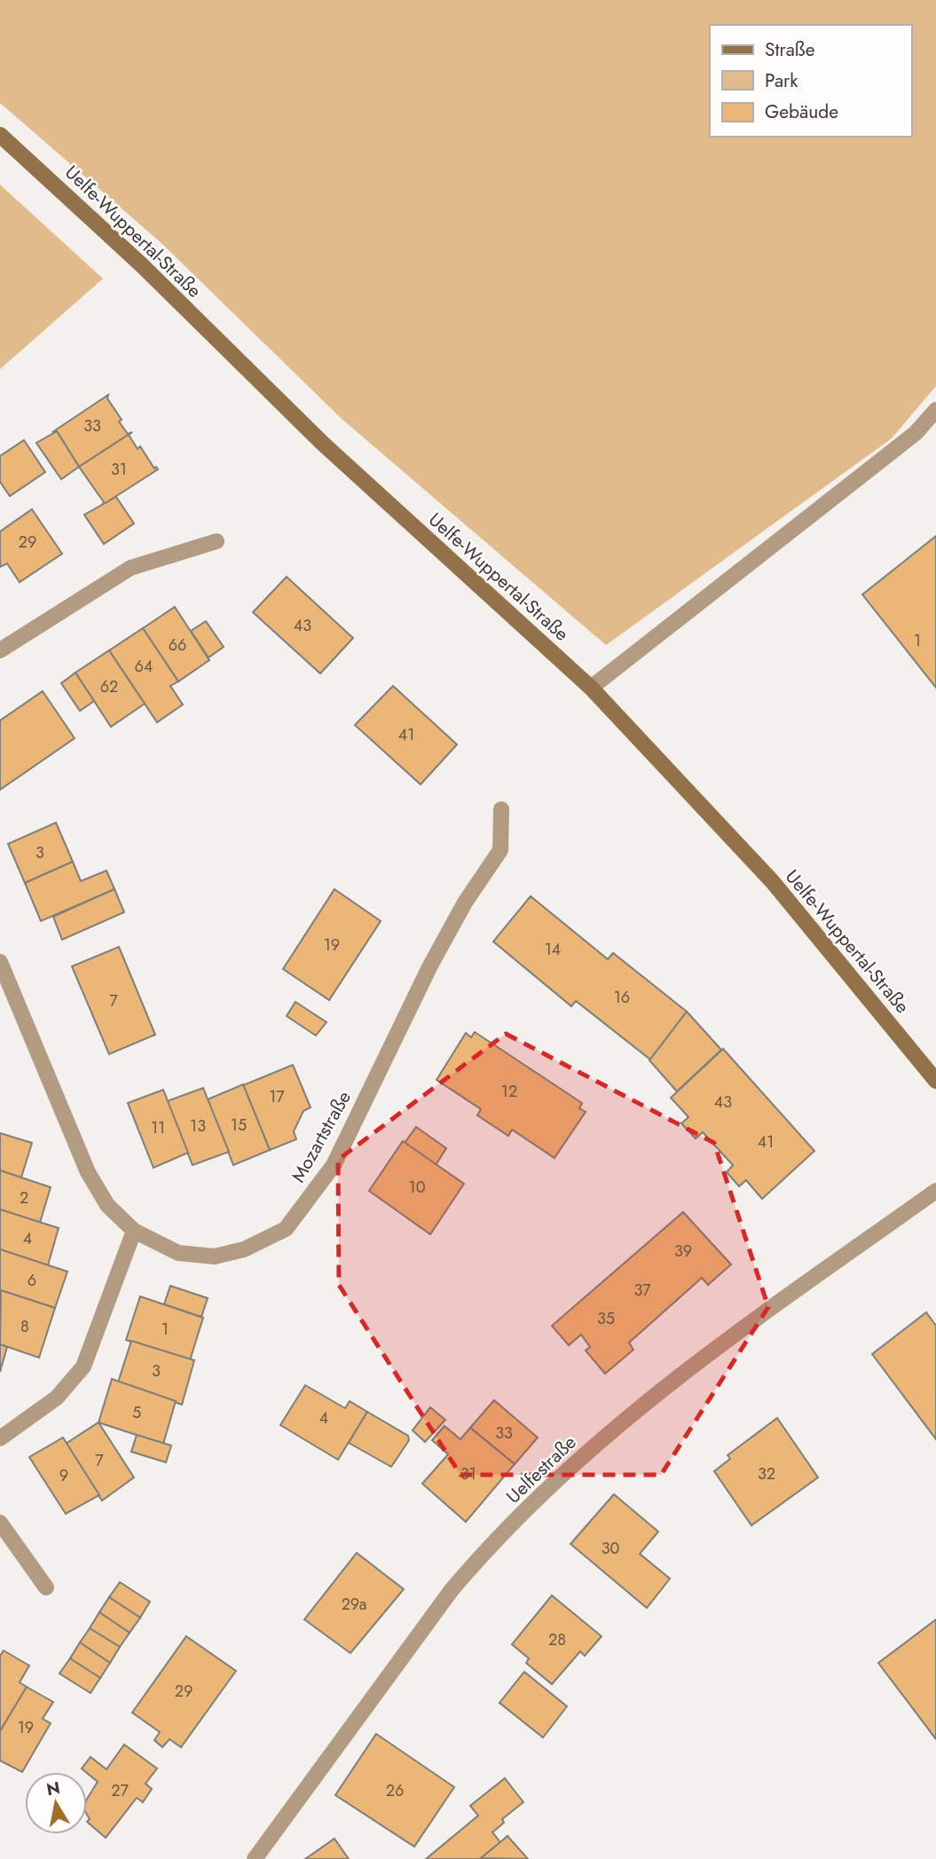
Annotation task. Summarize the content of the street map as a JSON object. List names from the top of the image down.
{
  "streets": {
    "main road": ["Uelfe-Wuppertal-Straße"],
    "street": ["Mozartstraße", "Uelfestraße"]
  },
  "house_numbers": [
    "33",
    "31",
    "29",
    "43",
    "1",
    "66",
    "64",
    "62",
    "41",
    "3",
    "19",
    "14",
    "16",
    "7",
    "12",
    "17",
    "43",
    "15",
    "13",
    "11",
    "41",
    "10",
    "2",
    "4",
    "39",
    "6",
    "37",
    "35",
    "8",
    "1",
    "3",
    "5",
    "4",
    "33",
    "7",
    "31",
    "32",
    "9",
    "30",
    "29a",
    "28",
    "29",
    "19",
    "27",
    "26"
  ],
  "legend": ["Straße", "Park", "Gebäude"],
  "north": "top"
}
